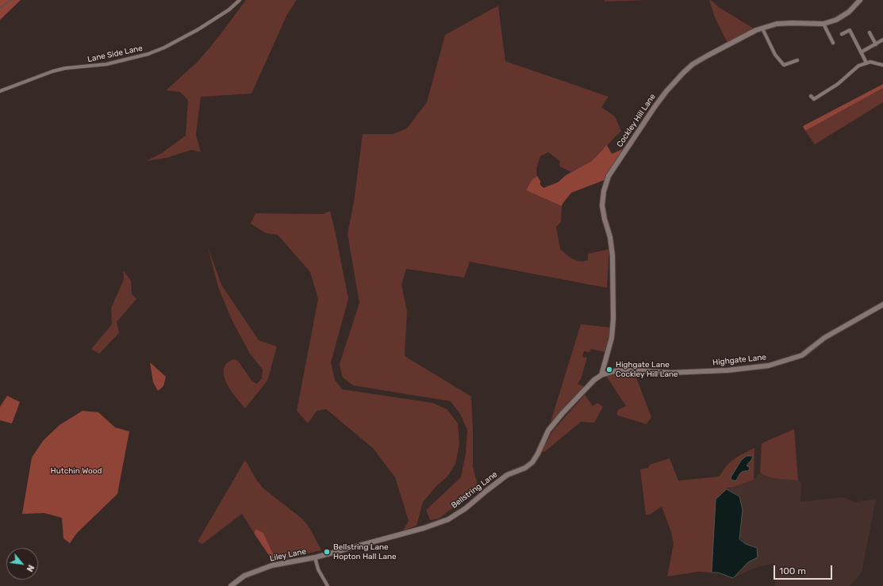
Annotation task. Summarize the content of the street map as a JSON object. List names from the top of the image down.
{
  "streets": {
    "main road": [
      "Cockley Hill Lane",
      "Highgate Lane",
      "Bellstring Lane",
      "Liley Lane"
    ],
    "street": ["Lane Side Lane"]
  },
  "crossings": [
    ["Cockley Hill Lane", "Highgate Lane"],
    ["Cockley Hill Lane", "Bellstring Lane"],
    ["Highgate Lane", "Bellstring Lane"],
    ["Bellstring Lane", "Liley Lane"]
  ],
  "parks": ["Hutchin Wood"],
  "places": ["Highgate Lane Cockley Hill Lane", "Bellstring Lane Hopton Hall Lane"],
  "scale_bar": "100 m",
  "north": "bottom right"
}
